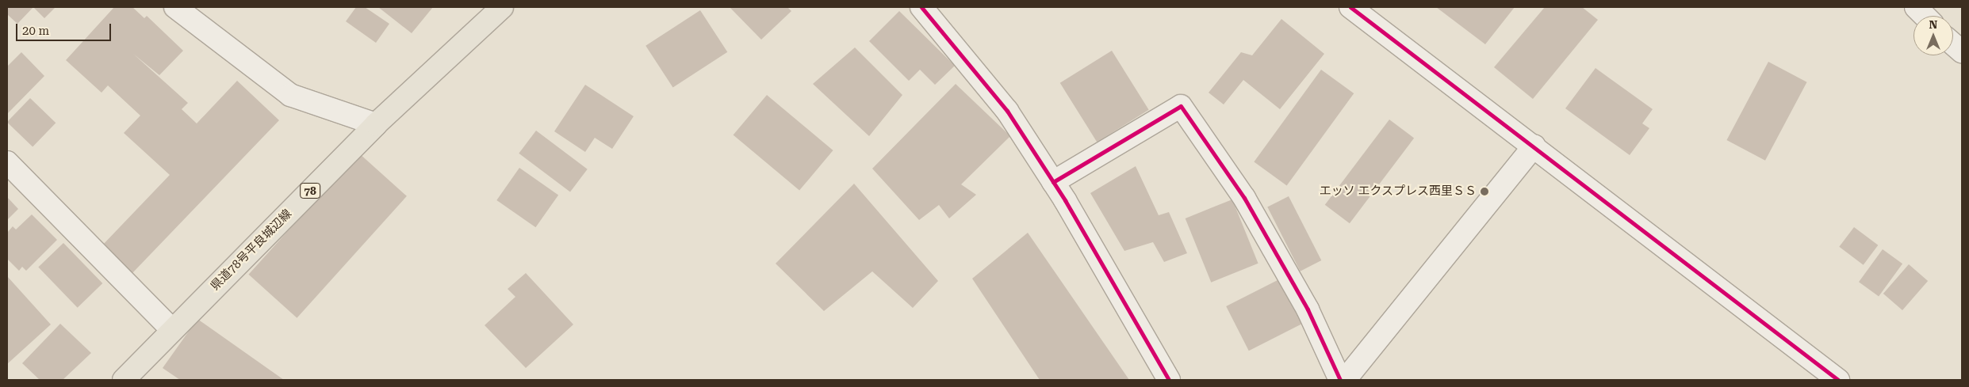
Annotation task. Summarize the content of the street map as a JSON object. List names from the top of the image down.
{
  "streets": {
    "main road": ["78", "県道78号平良城辺線"]
  },
  "places": ["エッソ エクスプレス西里ＳＳ"],
  "scale_bar": "20 m",
  "north": "top"
}
